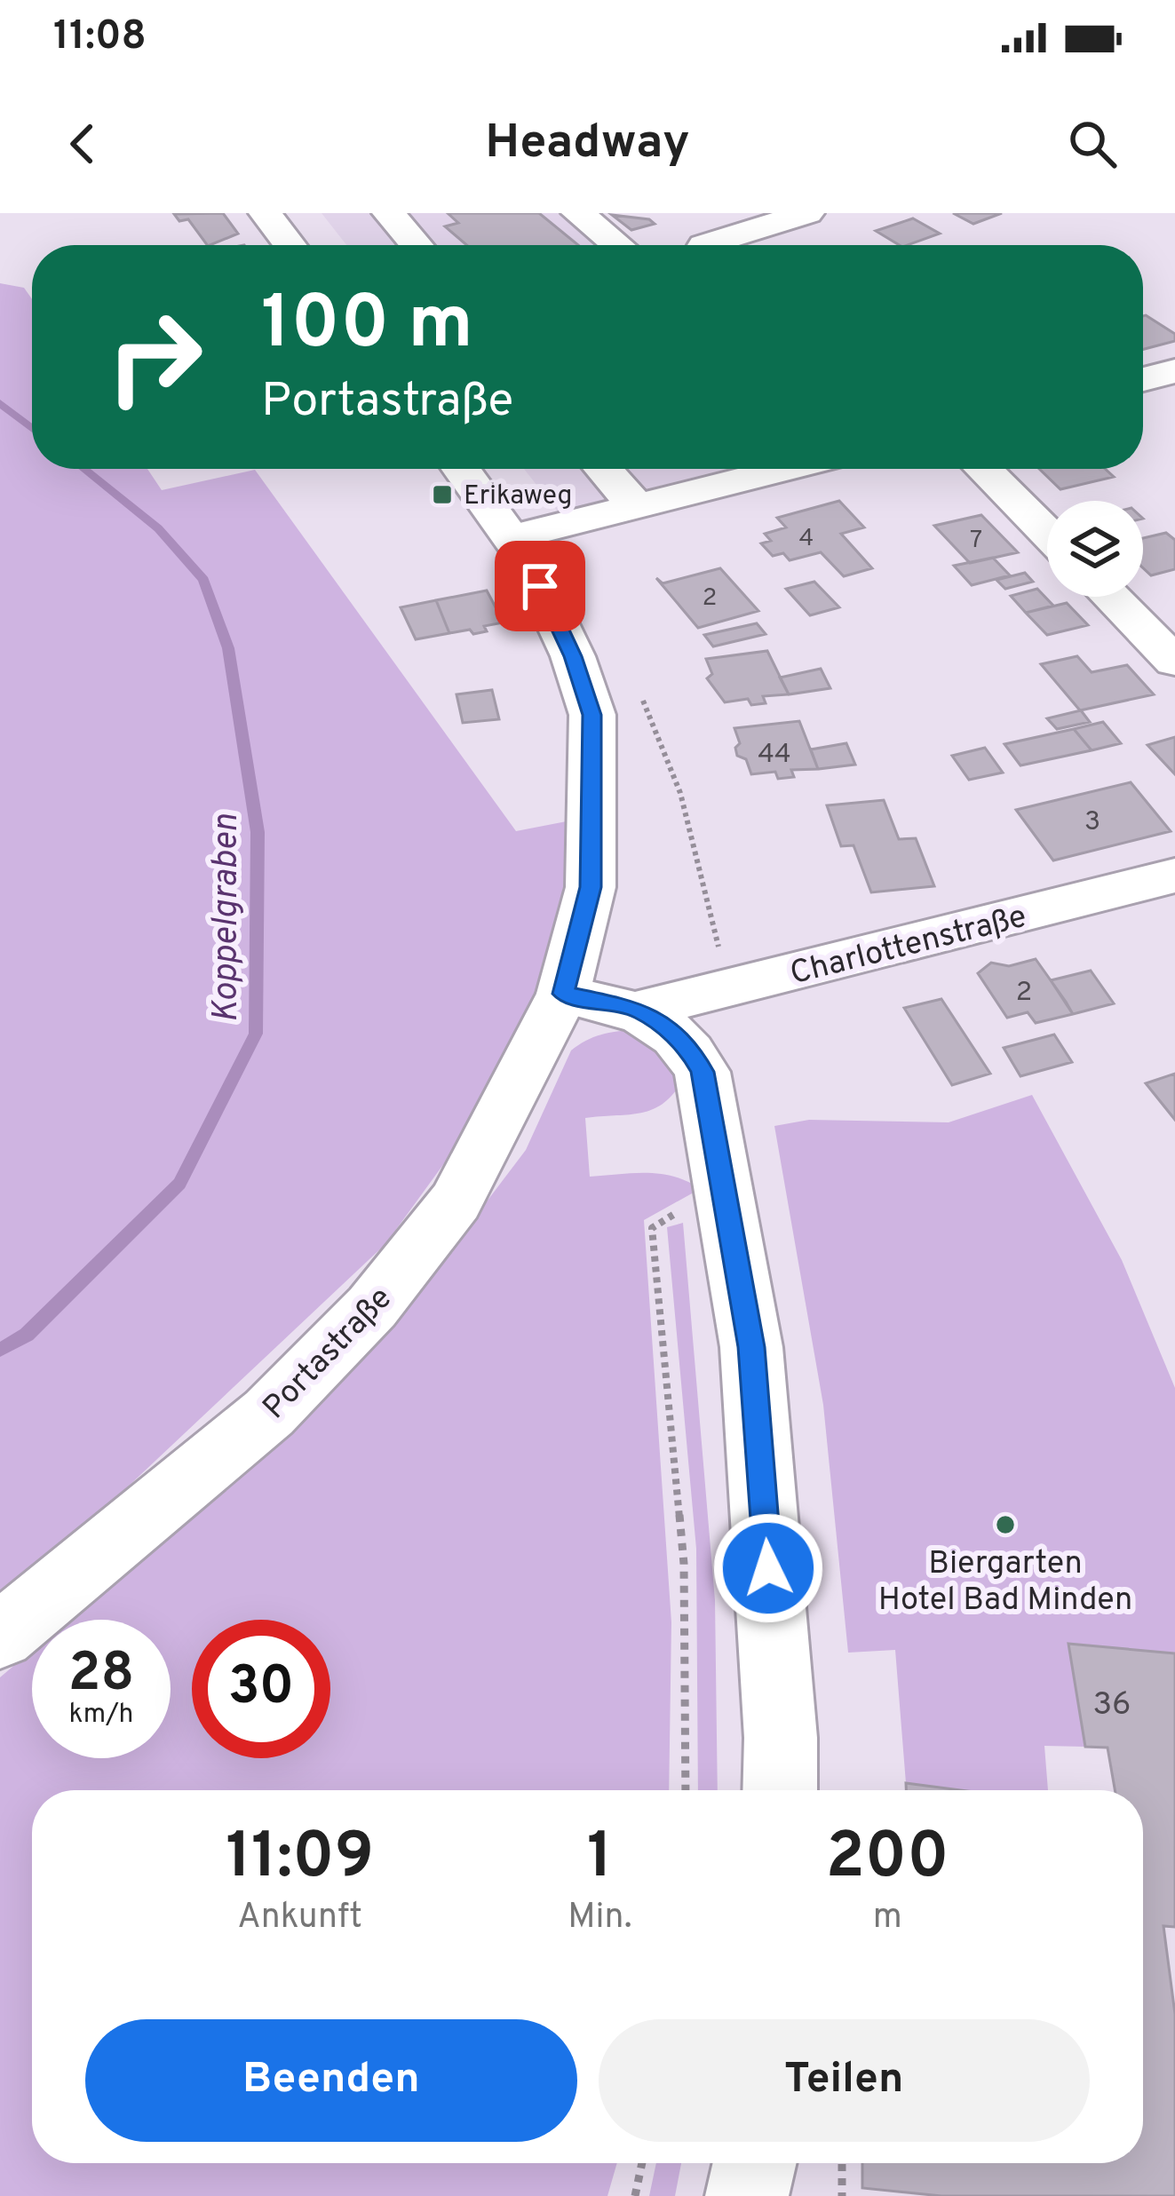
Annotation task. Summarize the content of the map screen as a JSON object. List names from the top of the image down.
{
  "streets": {
    "street": ["Charlottenstraße", "Portastraße"]
  },
  "water": ["Koppelgraben"],
  "places": {
    "transit": ["Erikaweg"],
    "other": ["Biergarten Hotel Bad Minden"]
  },
  "house_numbers": [
    "4",
    "7",
    "2",
    "44",
    "3",
    "2",
    "36"
  ],
  "page": {
    "status": "11:08",
    "header": "Headway",
    "turn": ["100 m", "Portastraße"],
    "speed": "28 km/h",
    "limit": "30",
    "eta": [
      "11:09",
      "Ankunft",
      "1",
      "Min.",
      "200",
      "m"
    ],
    "buttons": ["Beenden", "Teilen"]
  }
}
